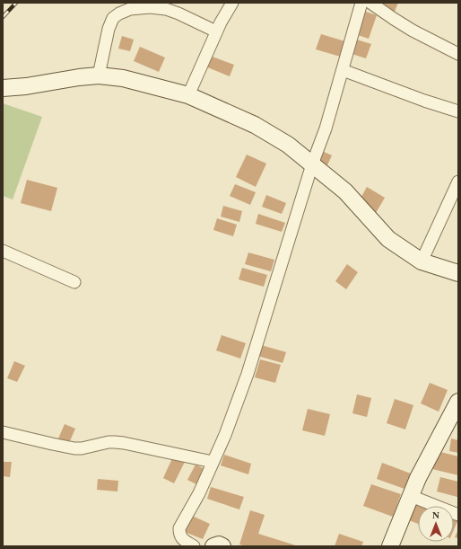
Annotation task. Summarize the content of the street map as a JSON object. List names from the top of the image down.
{
  "north": "top"
}
